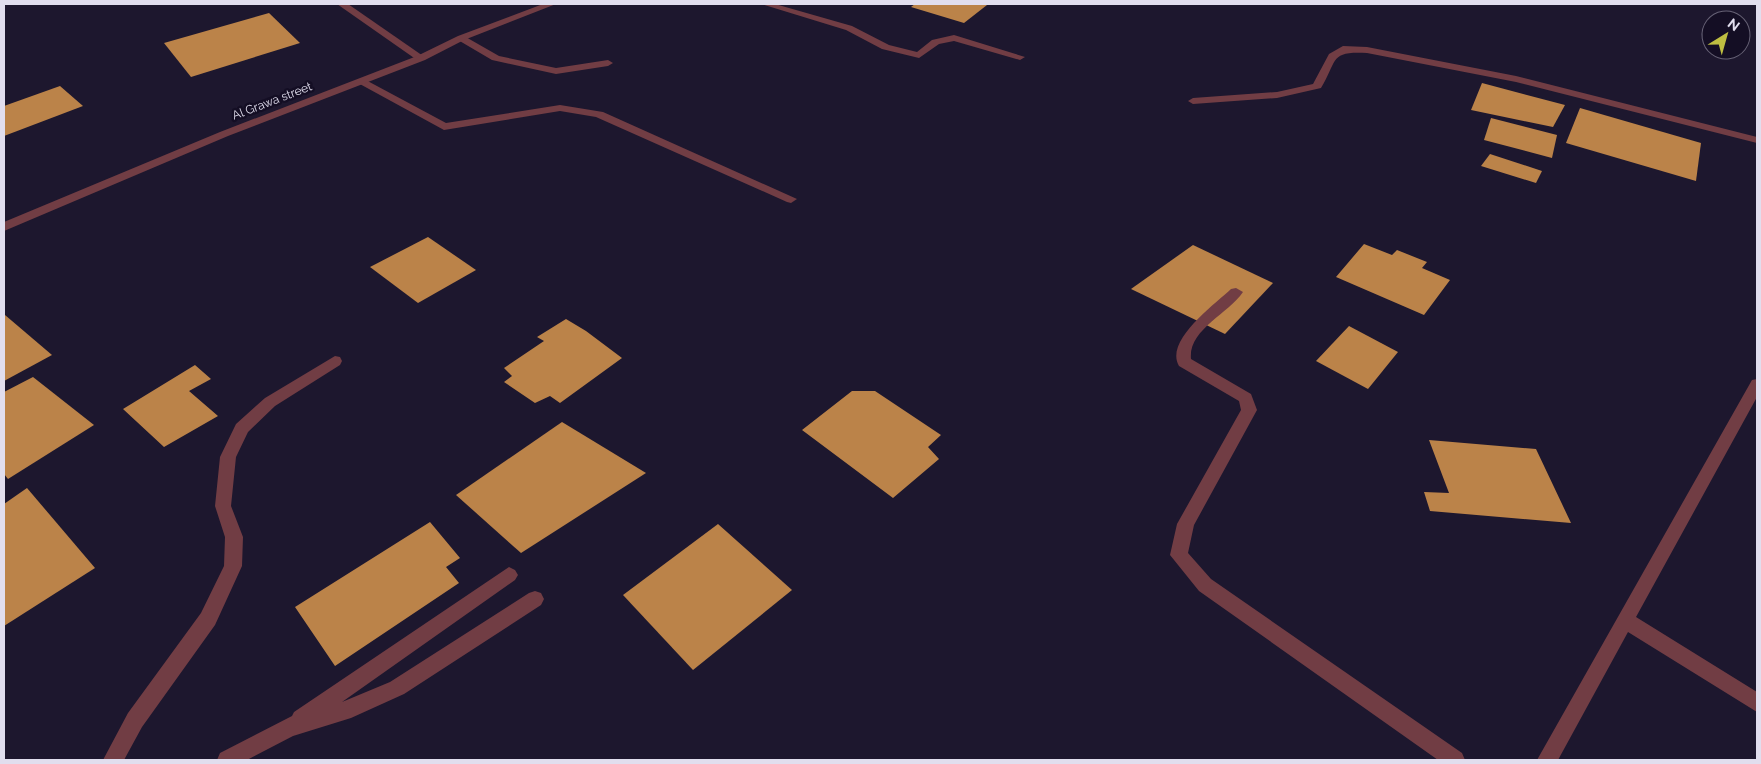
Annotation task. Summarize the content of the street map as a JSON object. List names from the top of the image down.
{
  "streets": {
    "street": ["Al Grawa street"]
  },
  "north": "top right"
}
